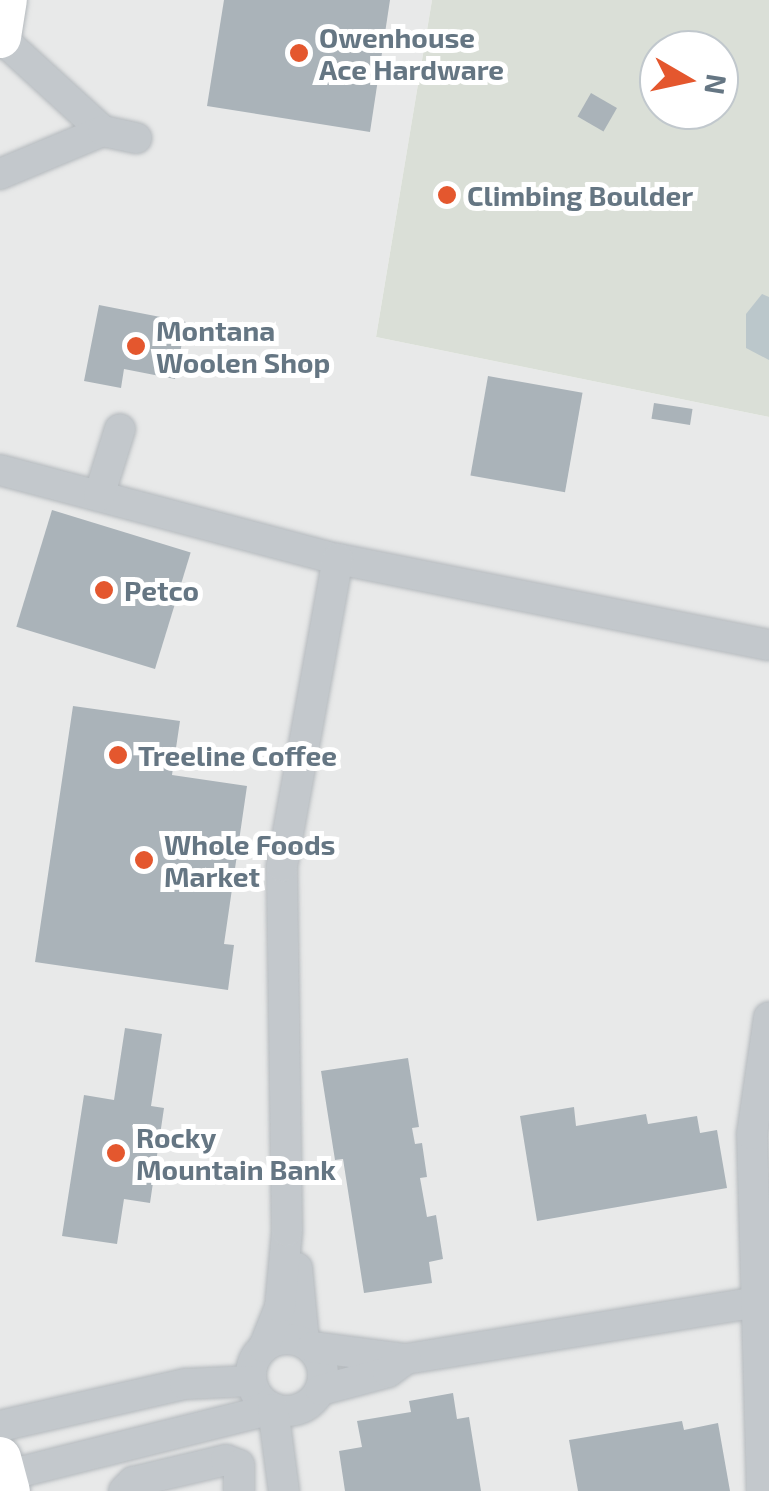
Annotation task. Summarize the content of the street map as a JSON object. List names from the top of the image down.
{
  "places": [
    "Owenhouse Ace Hardware",
    "Climbing Boulder",
    "Montana Woolen Shop",
    "Petco",
    "Treeline Coffee",
    "Whole Foods Market",
    "Rocky Mountain Bank"
  ],
  "north": "right"
}
